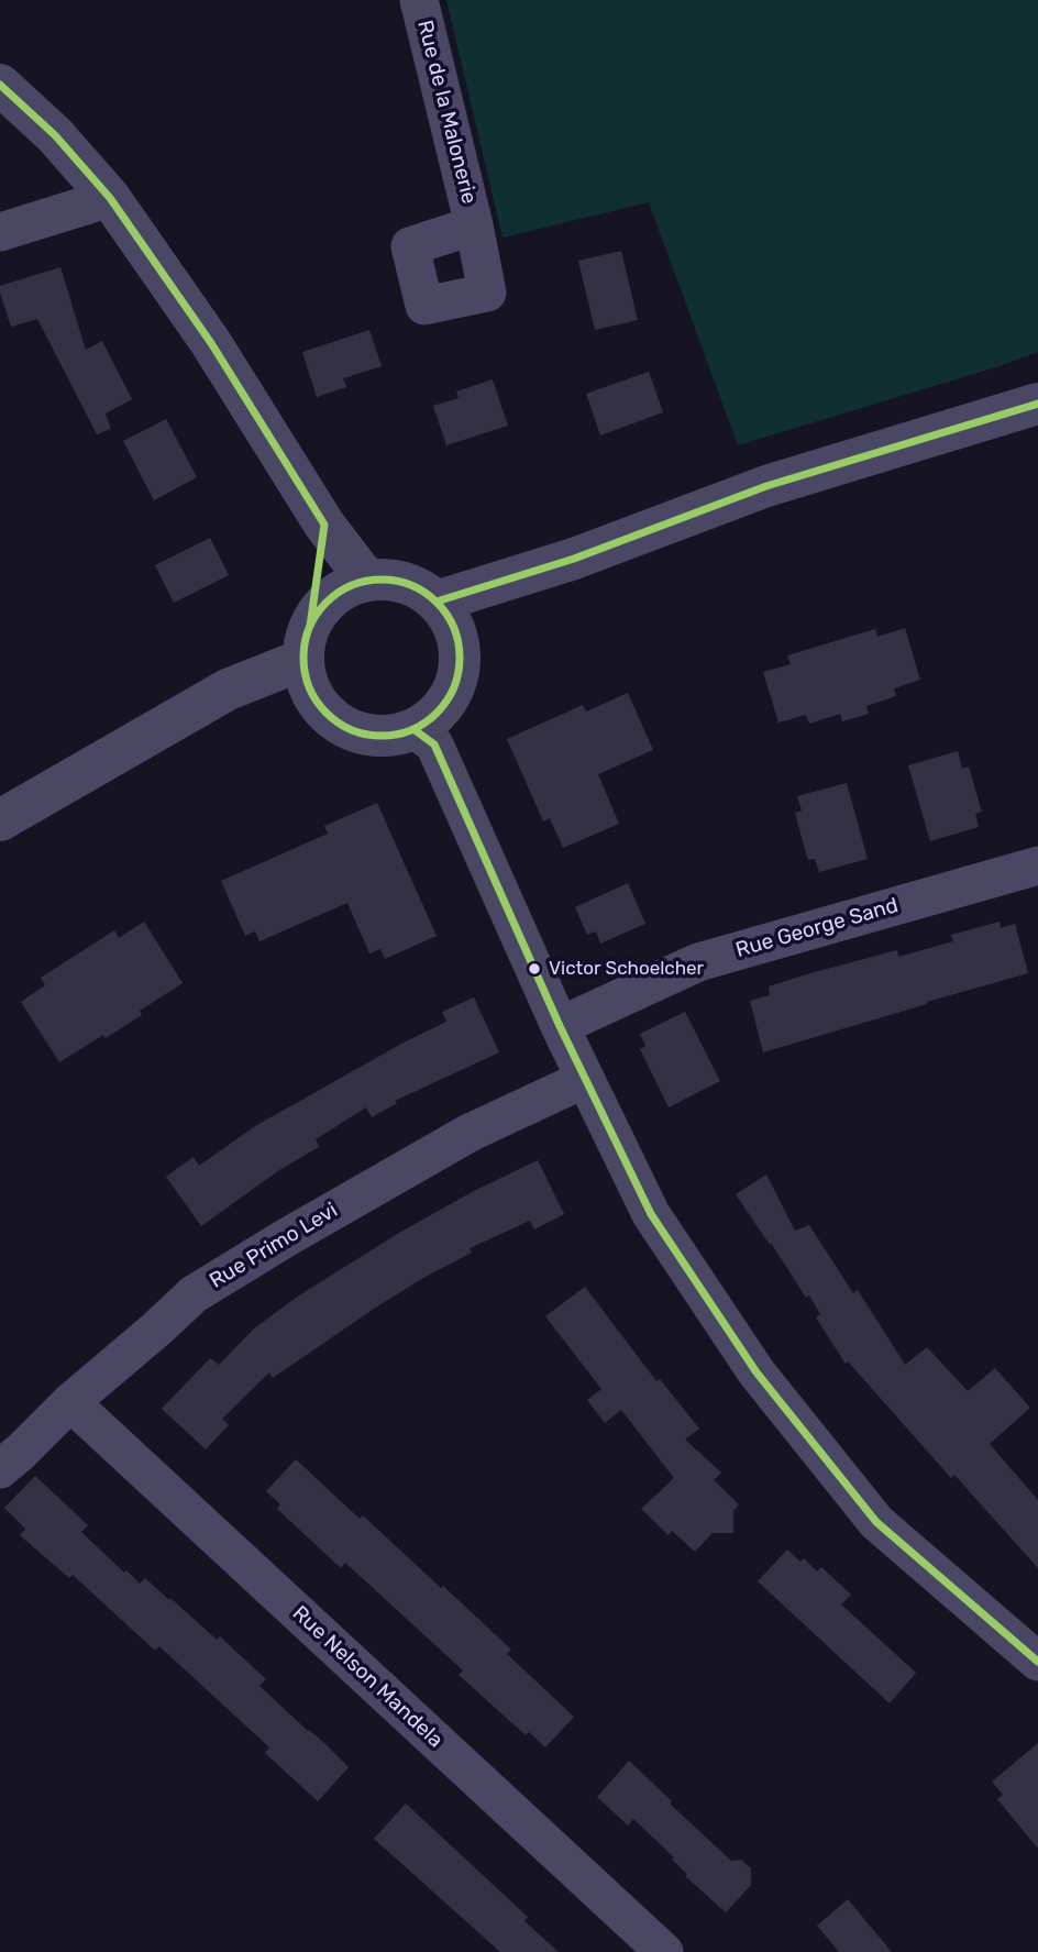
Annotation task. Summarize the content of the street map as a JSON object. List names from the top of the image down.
{
  "streets": {
    "street": [
      "Rue de la Malonerie",
      "Rue George Sand",
      "Rue Primo Levi",
      "Rue Nelson Mandela"
    ]
  },
  "crossings": [
    ["Rue Primo Levi", "Rue Nelson Mandela"]
  ],
  "places": ["Victor Schoelcher"]
}
